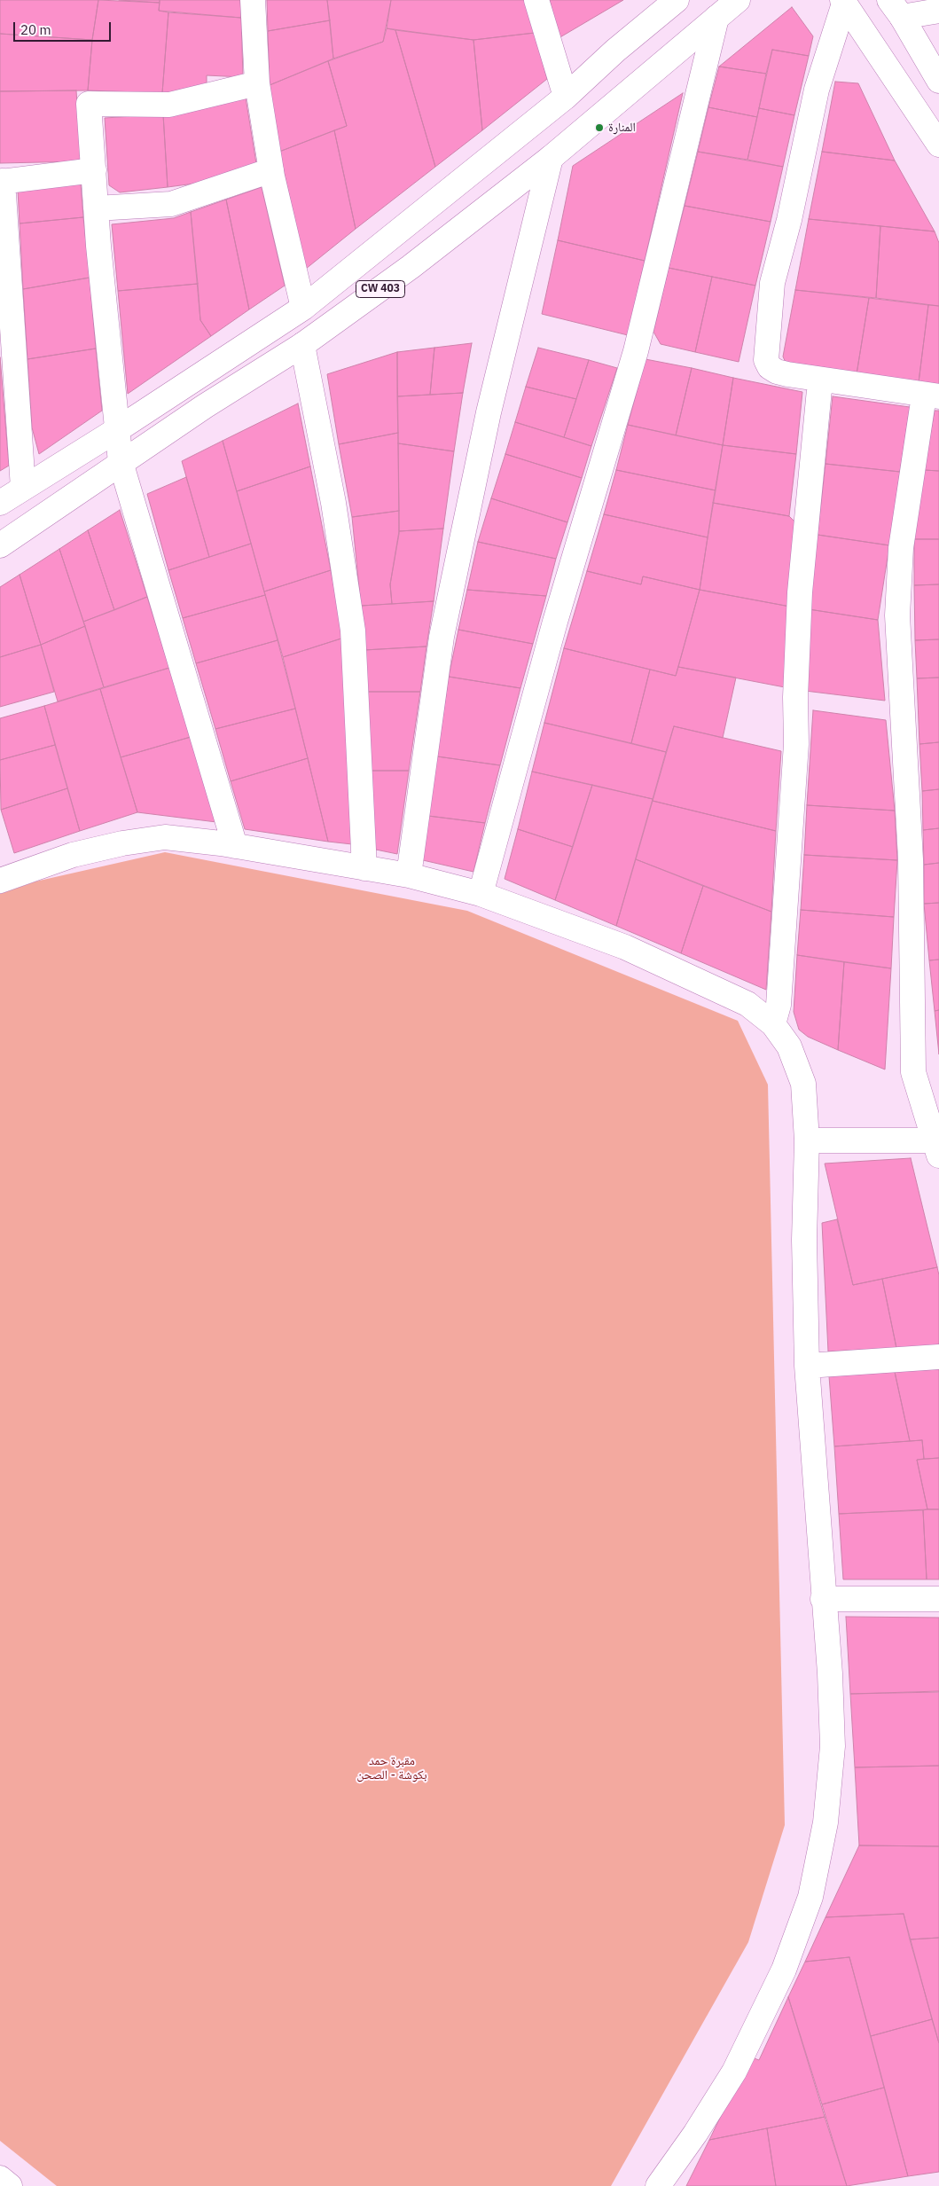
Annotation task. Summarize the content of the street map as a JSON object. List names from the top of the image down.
{
  "streets": {
    "street": ["CW 403"]
  },
  "parks": ["مقبرة حمد بكوشة - الصحن"],
  "places": ["المنارة"],
  "scale_bar": "20 m"
}
